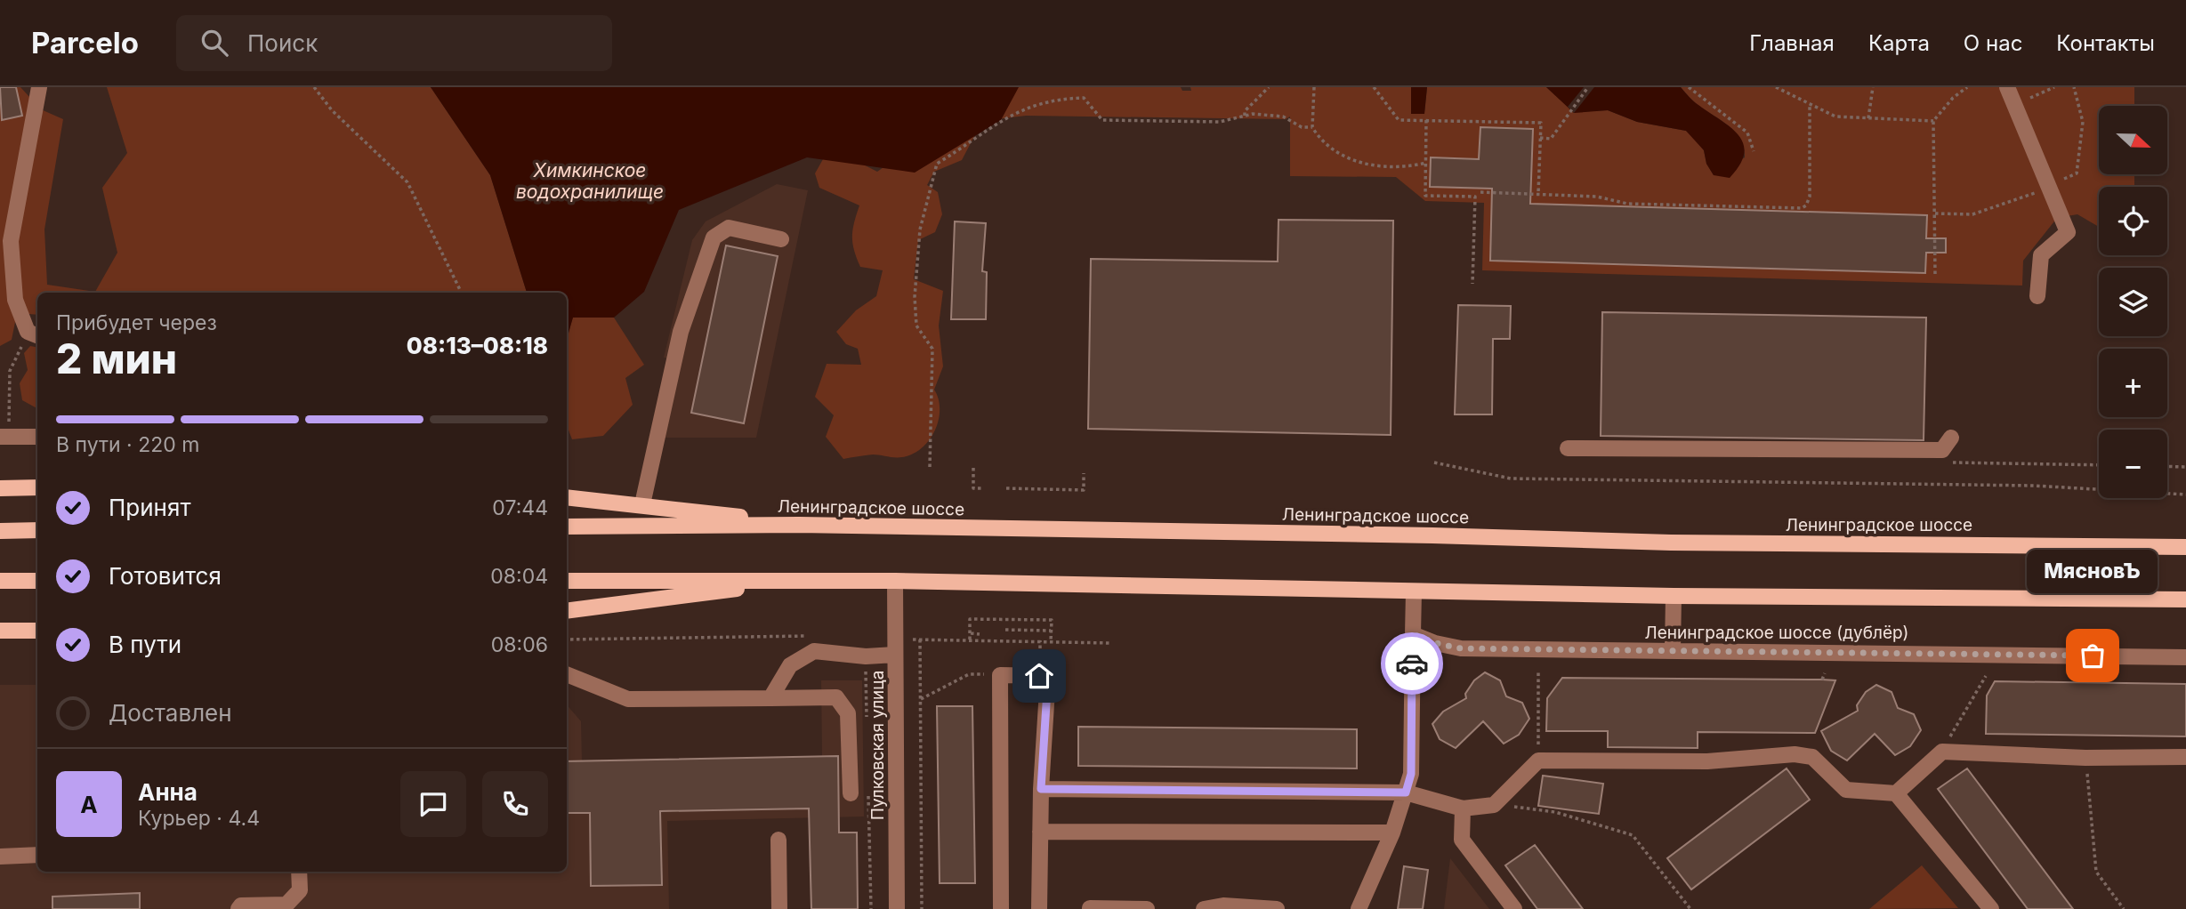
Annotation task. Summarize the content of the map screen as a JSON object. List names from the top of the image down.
{
  "streets": {
    "main road": ["Ленинградское шоссе"],
    "street": ["Ленинградское шоссе (дублёр)", "Пулковская улица"]
  },
  "water": ["Химкинское водохранилище"],
  "places": ["МясновЪ"],
  "north": "right",
  "page": {
    "header": "Parcelo",
    "search": "Поиск",
    "nav": [
      "Главная",
      "Карта",
      "О нас",
      "Контакты"
    ],
    "map_buttons": ["+", "−"],
    "heading": ["2 мин", "Прибудет через", "08:13–08:18"],
    "panel": ["Анна", "Курьер · 4.4"],
    "bar": "В пути · 220 m",
    "list": [
      ["Принят", "07:44"],
      ["Готовится", "08:04"],
      ["В пути", "08:06"],
      "Доставлен"
    ],
    "bubble": "МясновЪ",
    "round": "А"
  }
}
